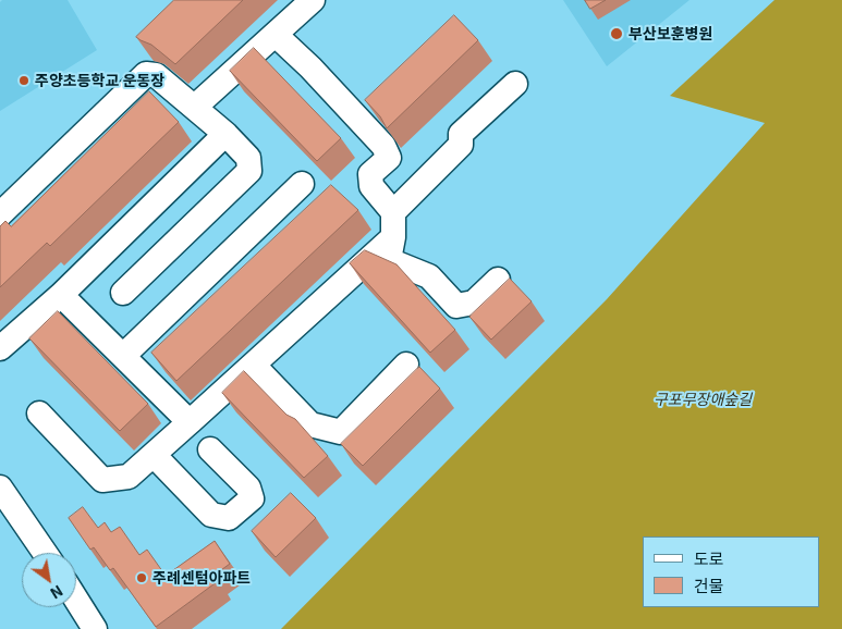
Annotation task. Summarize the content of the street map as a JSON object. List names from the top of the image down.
{
  "parks": ["구포무장애숲길"],
  "places": ["부산보훈병원", "주양초등학교 운동장", "주례센텀아파트"],
  "legend": ["도로", "건물"],
  "north": "bottom right"
}
